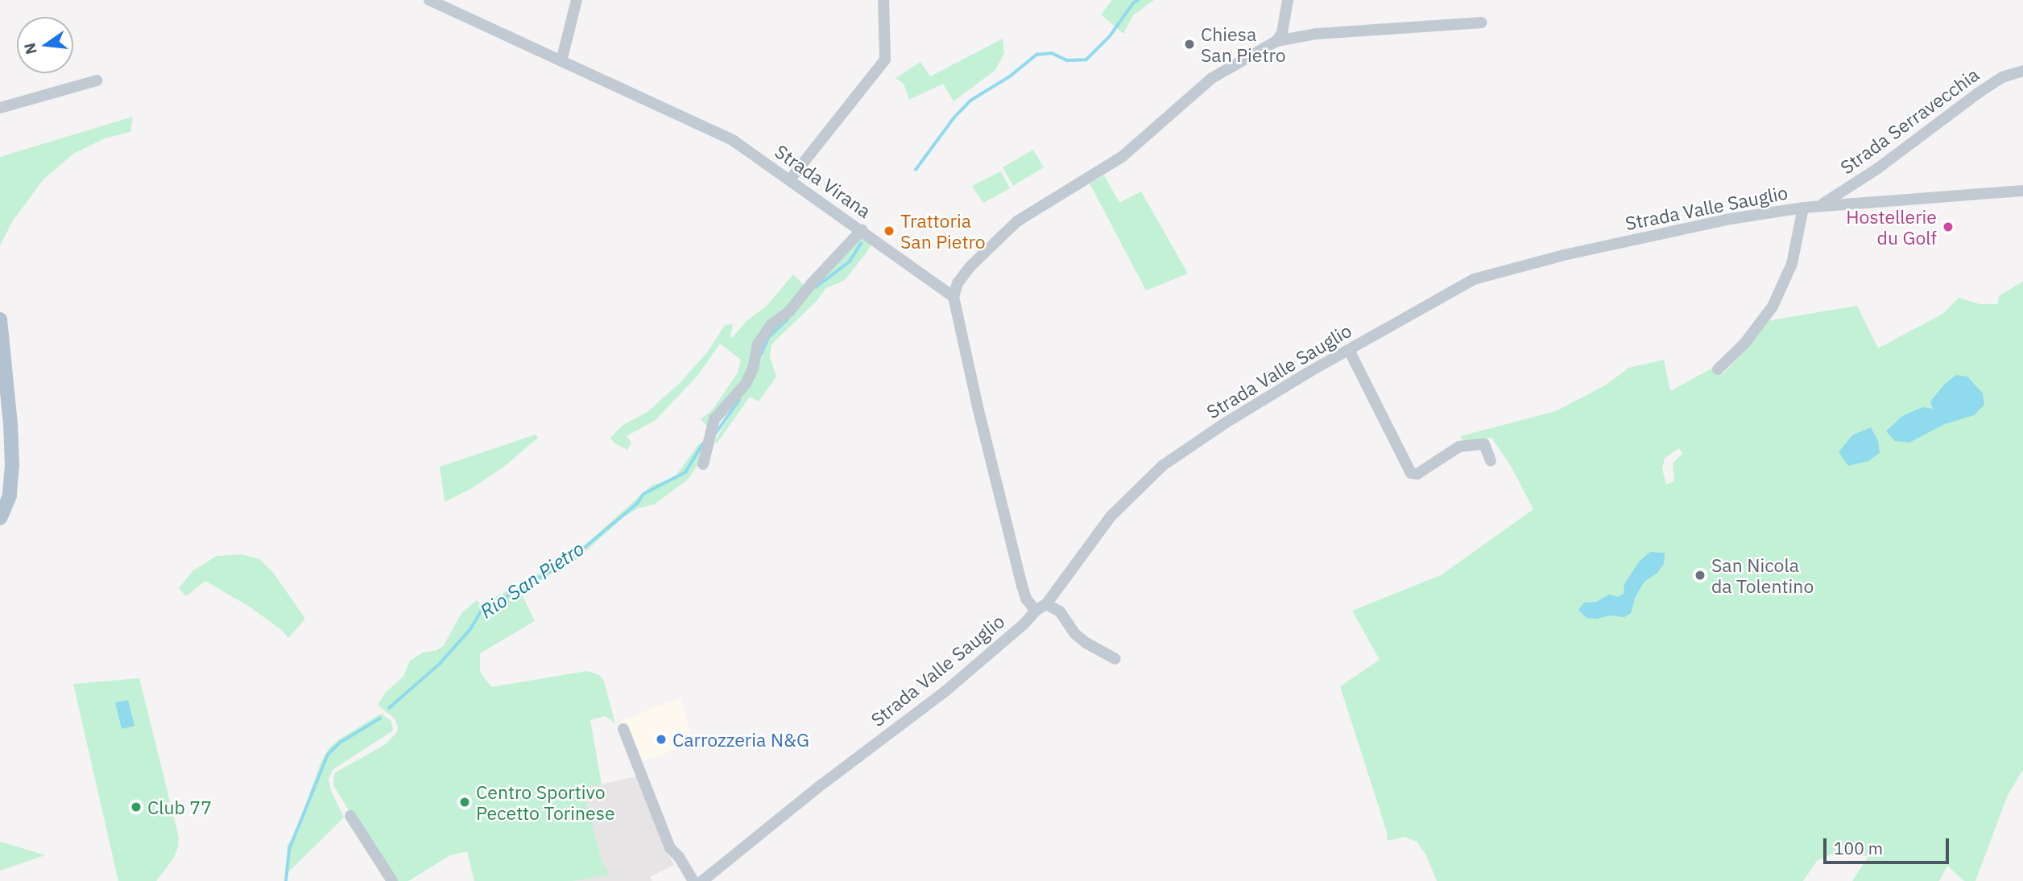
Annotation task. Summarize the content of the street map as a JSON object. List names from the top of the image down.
{
  "streets": {
    "street": ["Strada Serravecchia", "Strada Virana", "Strada Valle Sauglio"]
  },
  "crossings": [
    ["Strada Serravecchia", "Strada Valle Sauglio"]
  ],
  "water": ["Rio San Pietro"],
  "places": [
    "Chiesa San Pietro",
    "Hostellerie du Golf",
    "Trattoria San Pietro",
    "San Nicola da Tolentino",
    "Carrozzeria N&G",
    "Centro Sportivo Pecetto Torinese",
    "Club 77"
  ],
  "scale_bar": "100 m",
  "north": "left"
}
